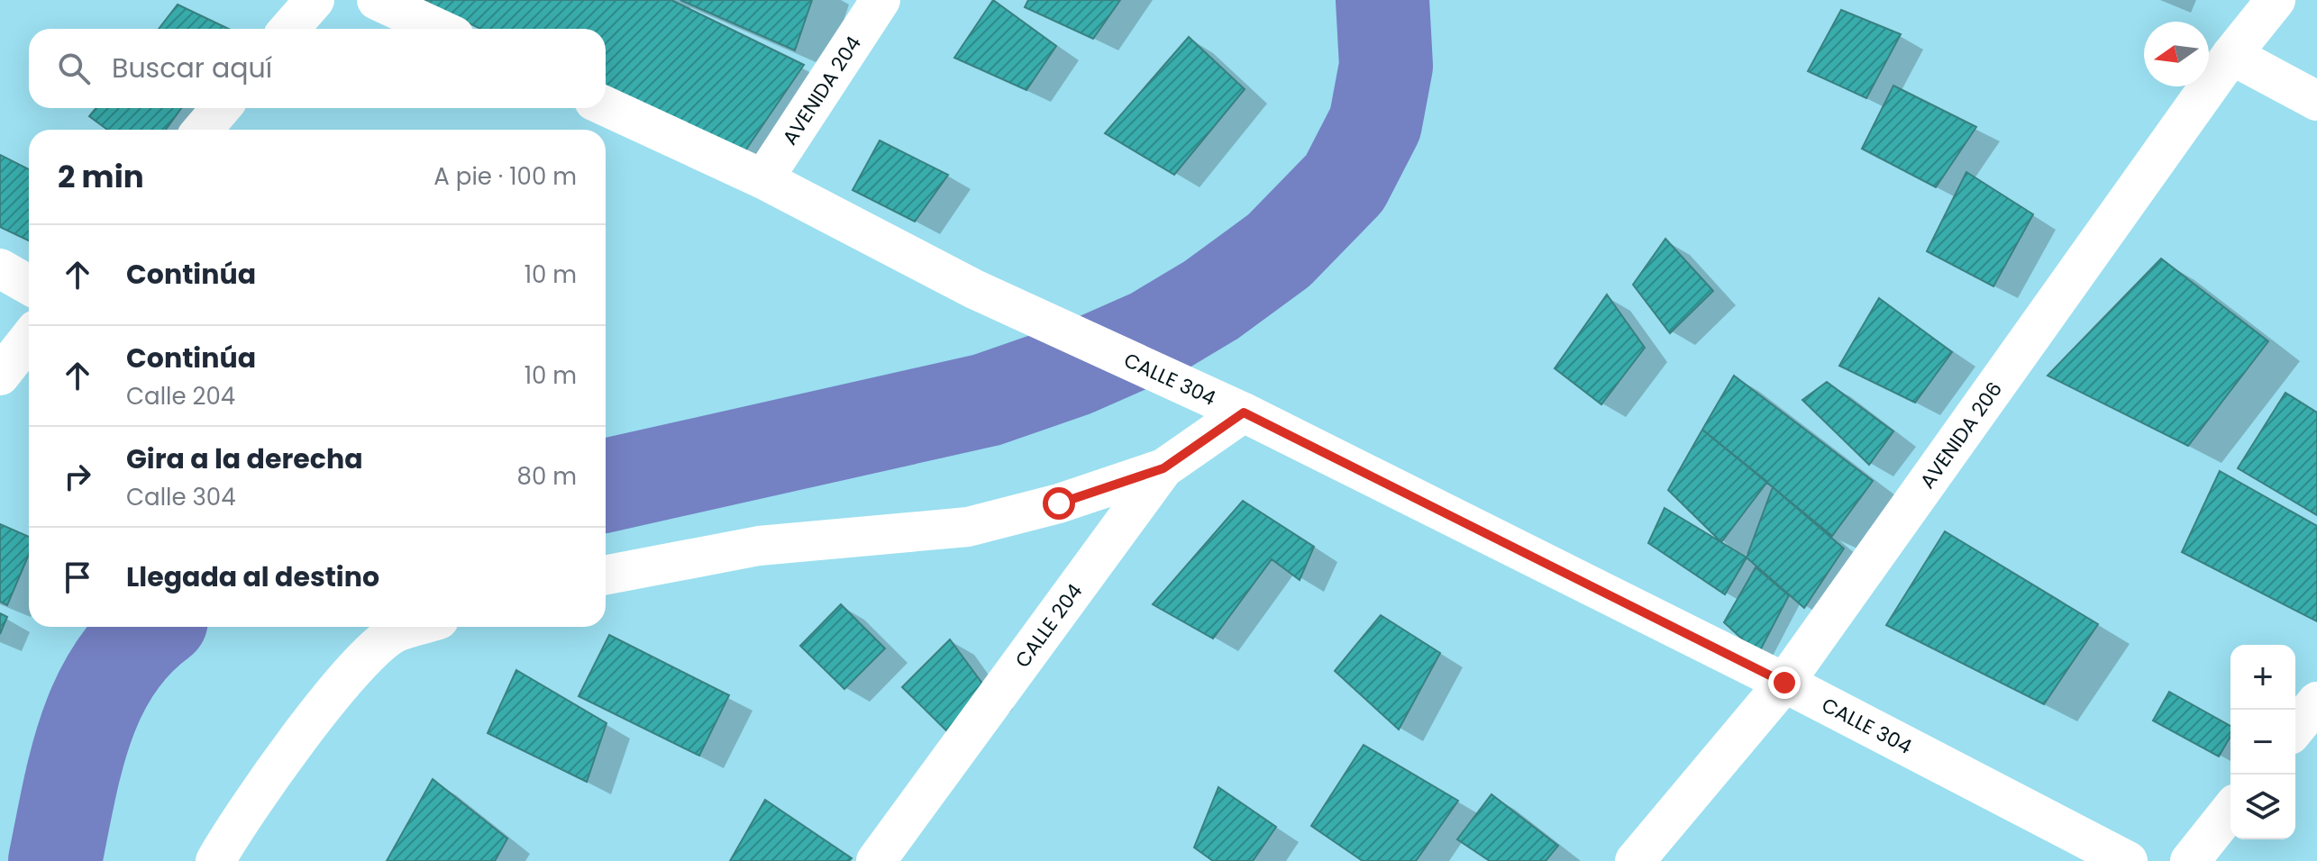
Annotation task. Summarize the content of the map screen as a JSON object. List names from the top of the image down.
{
  "streets": {
    "street": [
      "AVENIDA 204",
      "CALLE 304",
      "AVENIDA 206",
      "CALLE 204"
    ]
  },
  "crossings": [
    ["AVENIDA 204", "CALLE 304"],
    ["CALLE 304", "AVENIDA 206"],
    ["CALLE 304", "CALLE 204"]
  ],
  "north": "left",
  "page": {
    "search": "Buscar aquí",
    "heading": ["2 min", "A pie · 100 m"],
    "list": [
      ["Continúa", "10 m"],
      ["Continúa", "Calle 204", "10 m"],
      ["Gira a la derecha", "Calle 304", "80 m"],
      "Llegada al destino"
    ],
    "map_buttons": ["+", "−"]
  }
}
